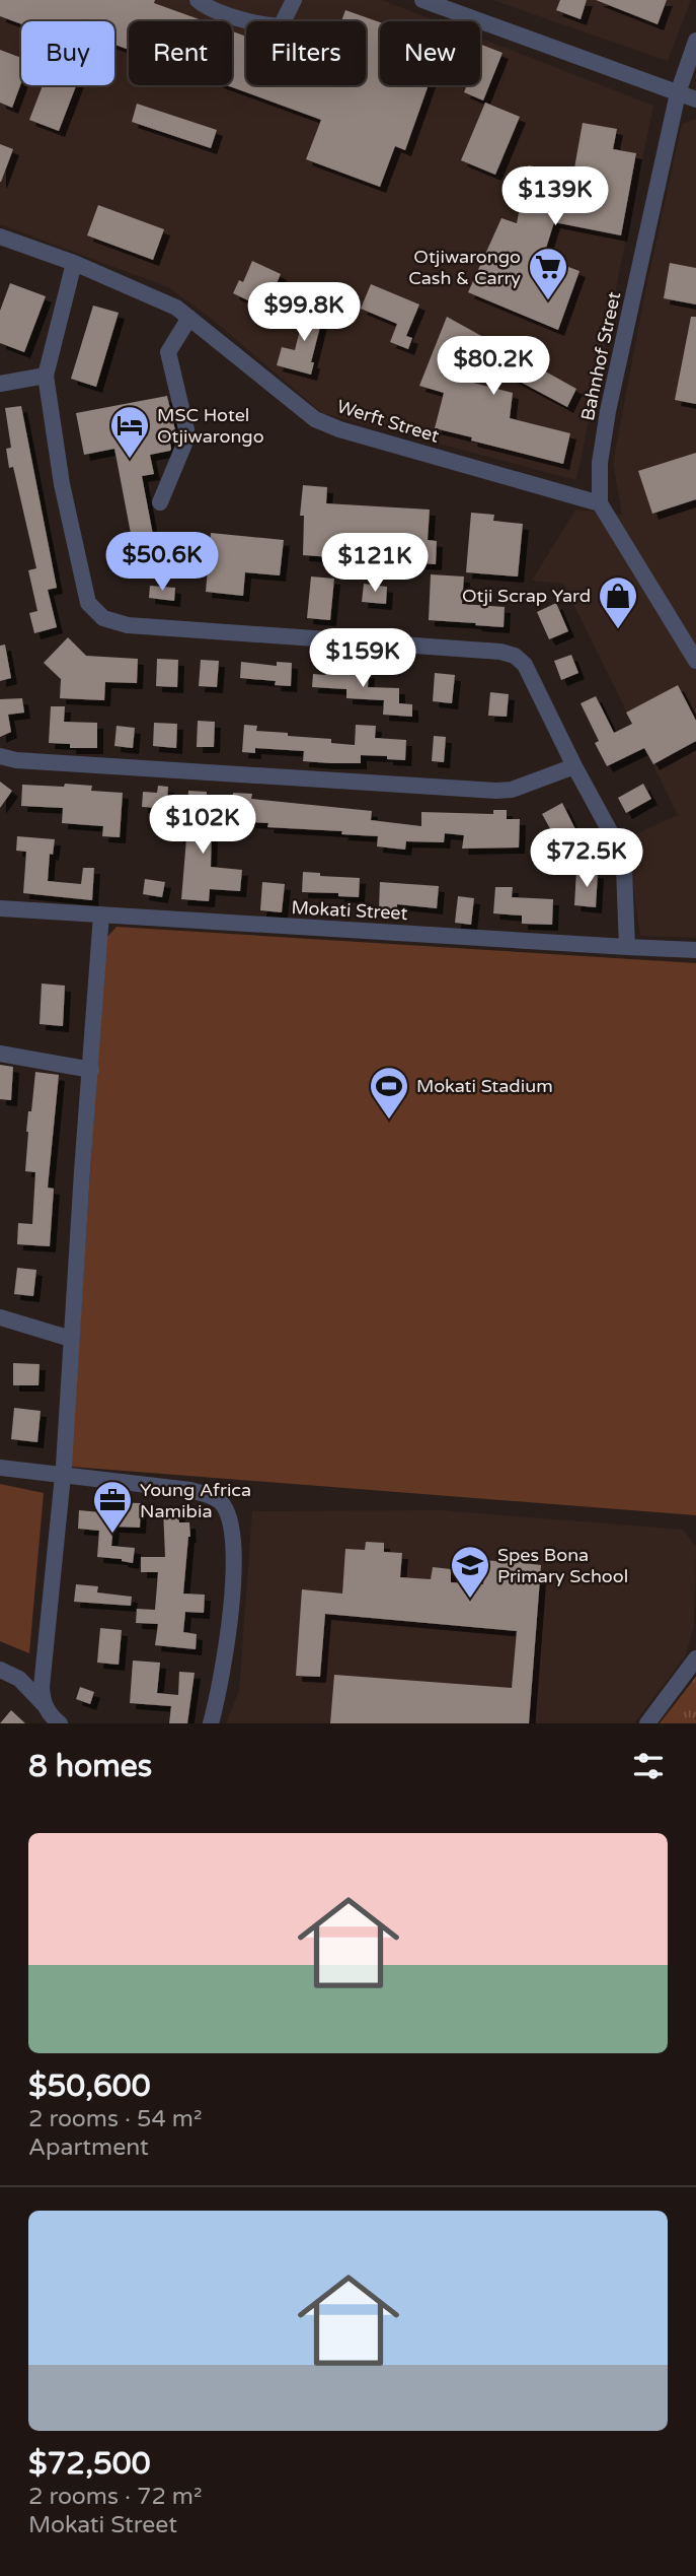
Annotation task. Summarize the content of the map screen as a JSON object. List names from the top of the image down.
{
  "streets": {
    "street": ["Bahnhof Street", "Werft Street", "Mokati Street"]
  },
  "crossings": [
    ["Bahnhof Street", "Werft Street"]
  ],
  "places": {
    "supermarket": ["Otjiwarongo Cash & Carry"],
    "hotel": ["MSC Hotel Otjiwarongo"],
    "shop": ["Otji Scrap Yard"],
    "sports": ["Mokati Stadium"],
    "office": ["Young Africa Namibia"],
    "school or university": ["Spes Bona Primary School"]
  },
  "page": {
    "chip": [
      "Buy",
      "Rent",
      "Filters",
      "New"
    ],
    "price": [
      "$139K",
      "$99.8K",
      "$80.2K",
      "$50.6K",
      "$121K",
      "$159K",
      "$102K",
      "$72.5K"
    ],
    "heading": "8 homes",
    "list": [
      {
        "name": "$50,600",
        "note": "2 rooms · 54 m² · Apartment"
      },
      {
        "name": "$72,500",
        "note": "2 rooms · 72 m² · Mokati Street"
      }
    ]
  }
}
